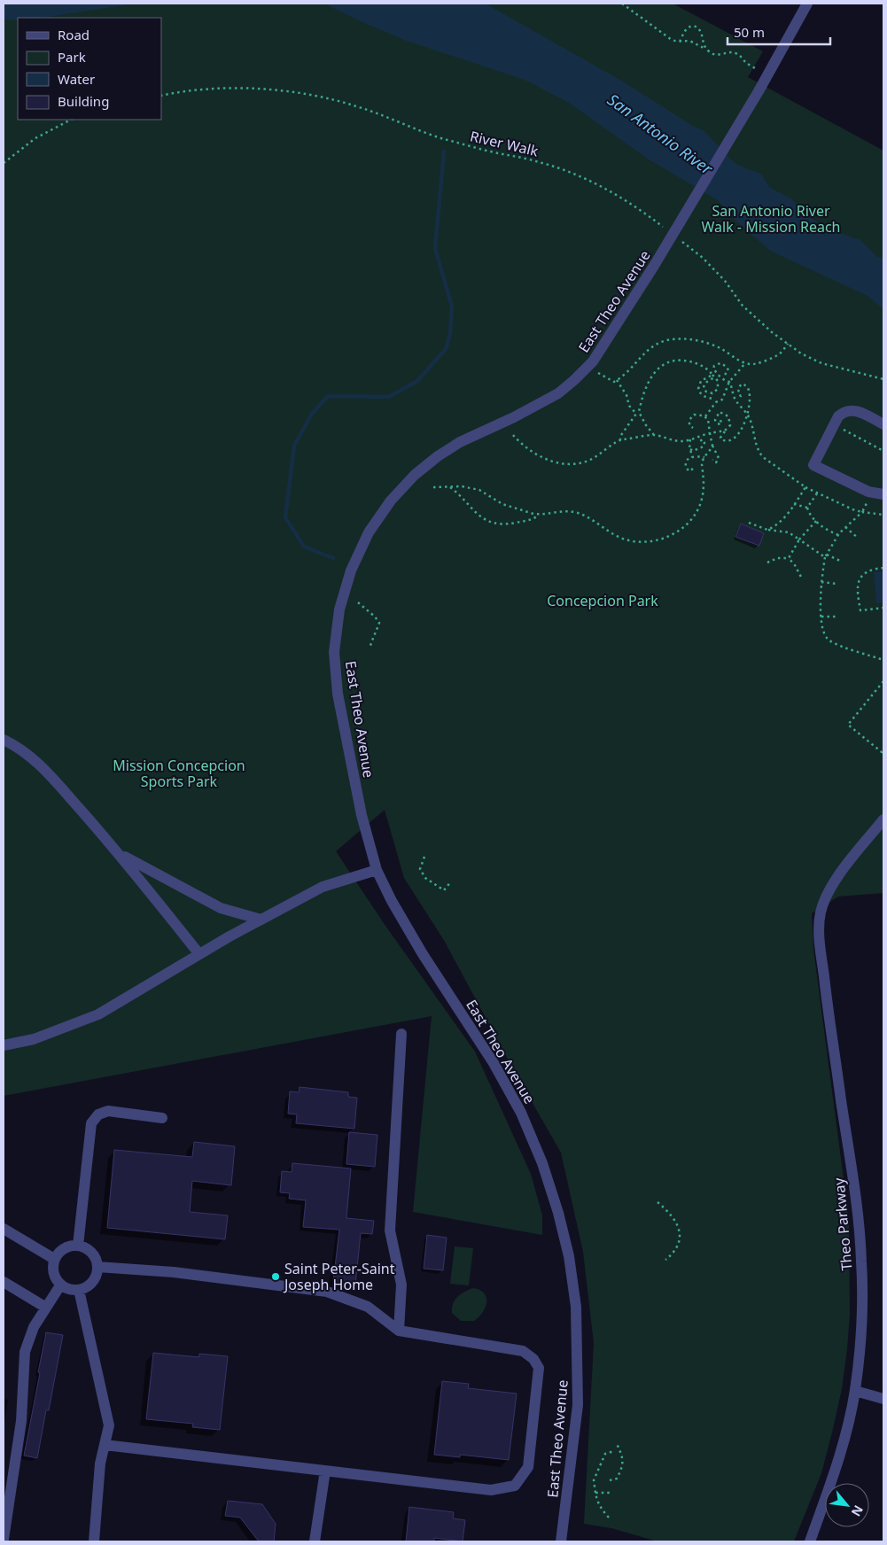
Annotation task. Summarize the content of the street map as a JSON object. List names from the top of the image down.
{
  "streets": {
    "street": ["East Theo Avenue", "Theo Parkway"],
    "path": ["River Walk"]
  },
  "water": ["San Antonio River"],
  "parks": ["San Antonio River Walk - Mission Reach", "Concepcion Park", "Mission Concepcion Sports Park"],
  "places": ["Saint Peter-Saint Joseph Home"],
  "legend": [
    "Road",
    "Park",
    "Water",
    "Building"
  ],
  "scale_bar": "50 m",
  "north": "bottom right"
}
